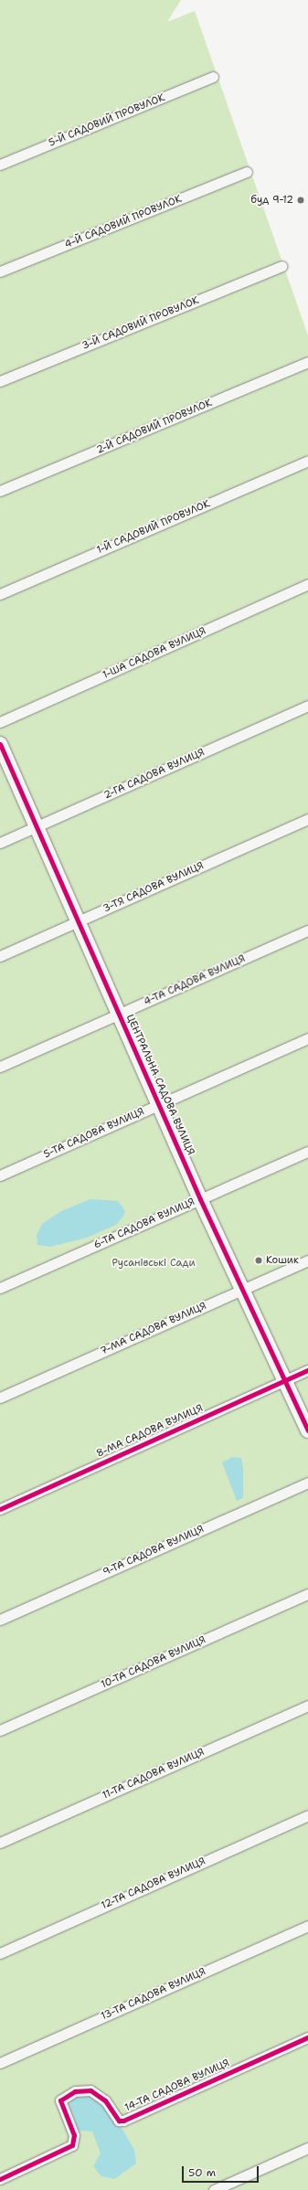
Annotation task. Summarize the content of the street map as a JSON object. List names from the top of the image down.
{
  "streets": {
    "main road": ["ЦЕНТРАЛЬНА САДОВА ВУЛИЦЯ"],
    "street": [
      "5-Й САДОВИЙ ПРОВУЛОК",
      "4-Й САДОВИЙ ПРОВУЛОК",
      "3-Й САДОВИЙ ПРОВУЛОК",
      "2-Й САДОВИЙ ПРОВУЛОК",
      "1-Й САДОВИЙ ПРОВУЛОК",
      "1-ША САДОВА ВУЛИЦЯ",
      "2-ГА САДОВА ВУЛИЦЯ",
      "3-ТЯ САДОВА ВУЛИЦЯ",
      "4-ТА САДОВА ВУЛИЦЯ",
      "5-ТА САДОВА ВУЛИЦЯ",
      "6-ТА САДОВА ВУЛИЦЯ",
      "7-МА САДОВА ВУЛИЦЯ",
      "8-МА САДОВА ВУЛИЦЯ",
      "9-ТА САДОВА ВУЛИЦЯ",
      "10-ТА САДОВА ВУЛИЦЯ",
      "11-ТА САДОВА ВУЛИЦЯ",
      "12-ТА САДОВА ВУЛИЦЯ",
      "13-ТА САДОВА ВУЛИЦЯ",
      "14-ТА САДОВА ВУЛИЦЯ"
    ]
  },
  "crossings": [
    ["2-ГА САДОВА ВУЛИЦЯ", "ЦЕНТРАЛЬНА САДОВА ВУЛИЦЯ"],
    ["3-ТЯ САДОВА ВУЛИЦЯ", "ЦЕНТРАЛЬНА САДОВА ВУЛИЦЯ"],
    ["4-ТА САДОВА ВУЛИЦЯ", "ЦЕНТРАЛЬНА САДОВА ВУЛИЦЯ"],
    ["ЦЕНТРАЛЬНА САДОВА ВУЛИЦЯ", "5-ТА САДОВА ВУЛИЦЯ"],
    ["ЦЕНТРАЛЬНА САДОВА ВУЛИЦЯ", "6-ТА САДОВА ВУЛИЦЯ"],
    ["ЦЕНТРАЛЬНА САДОВА ВУЛИЦЯ", "7-МА САДОВА ВУЛИЦЯ"],
    ["ЦЕНТРАЛЬНА САДОВА ВУЛИЦЯ", "8-МА САДОВА ВУЛИЦЯ"]
  ],
  "parks": ["Русанівські Сади"],
  "places": ["буд 9-12", "Кошик"],
  "scale_bar": "50 m"
}
